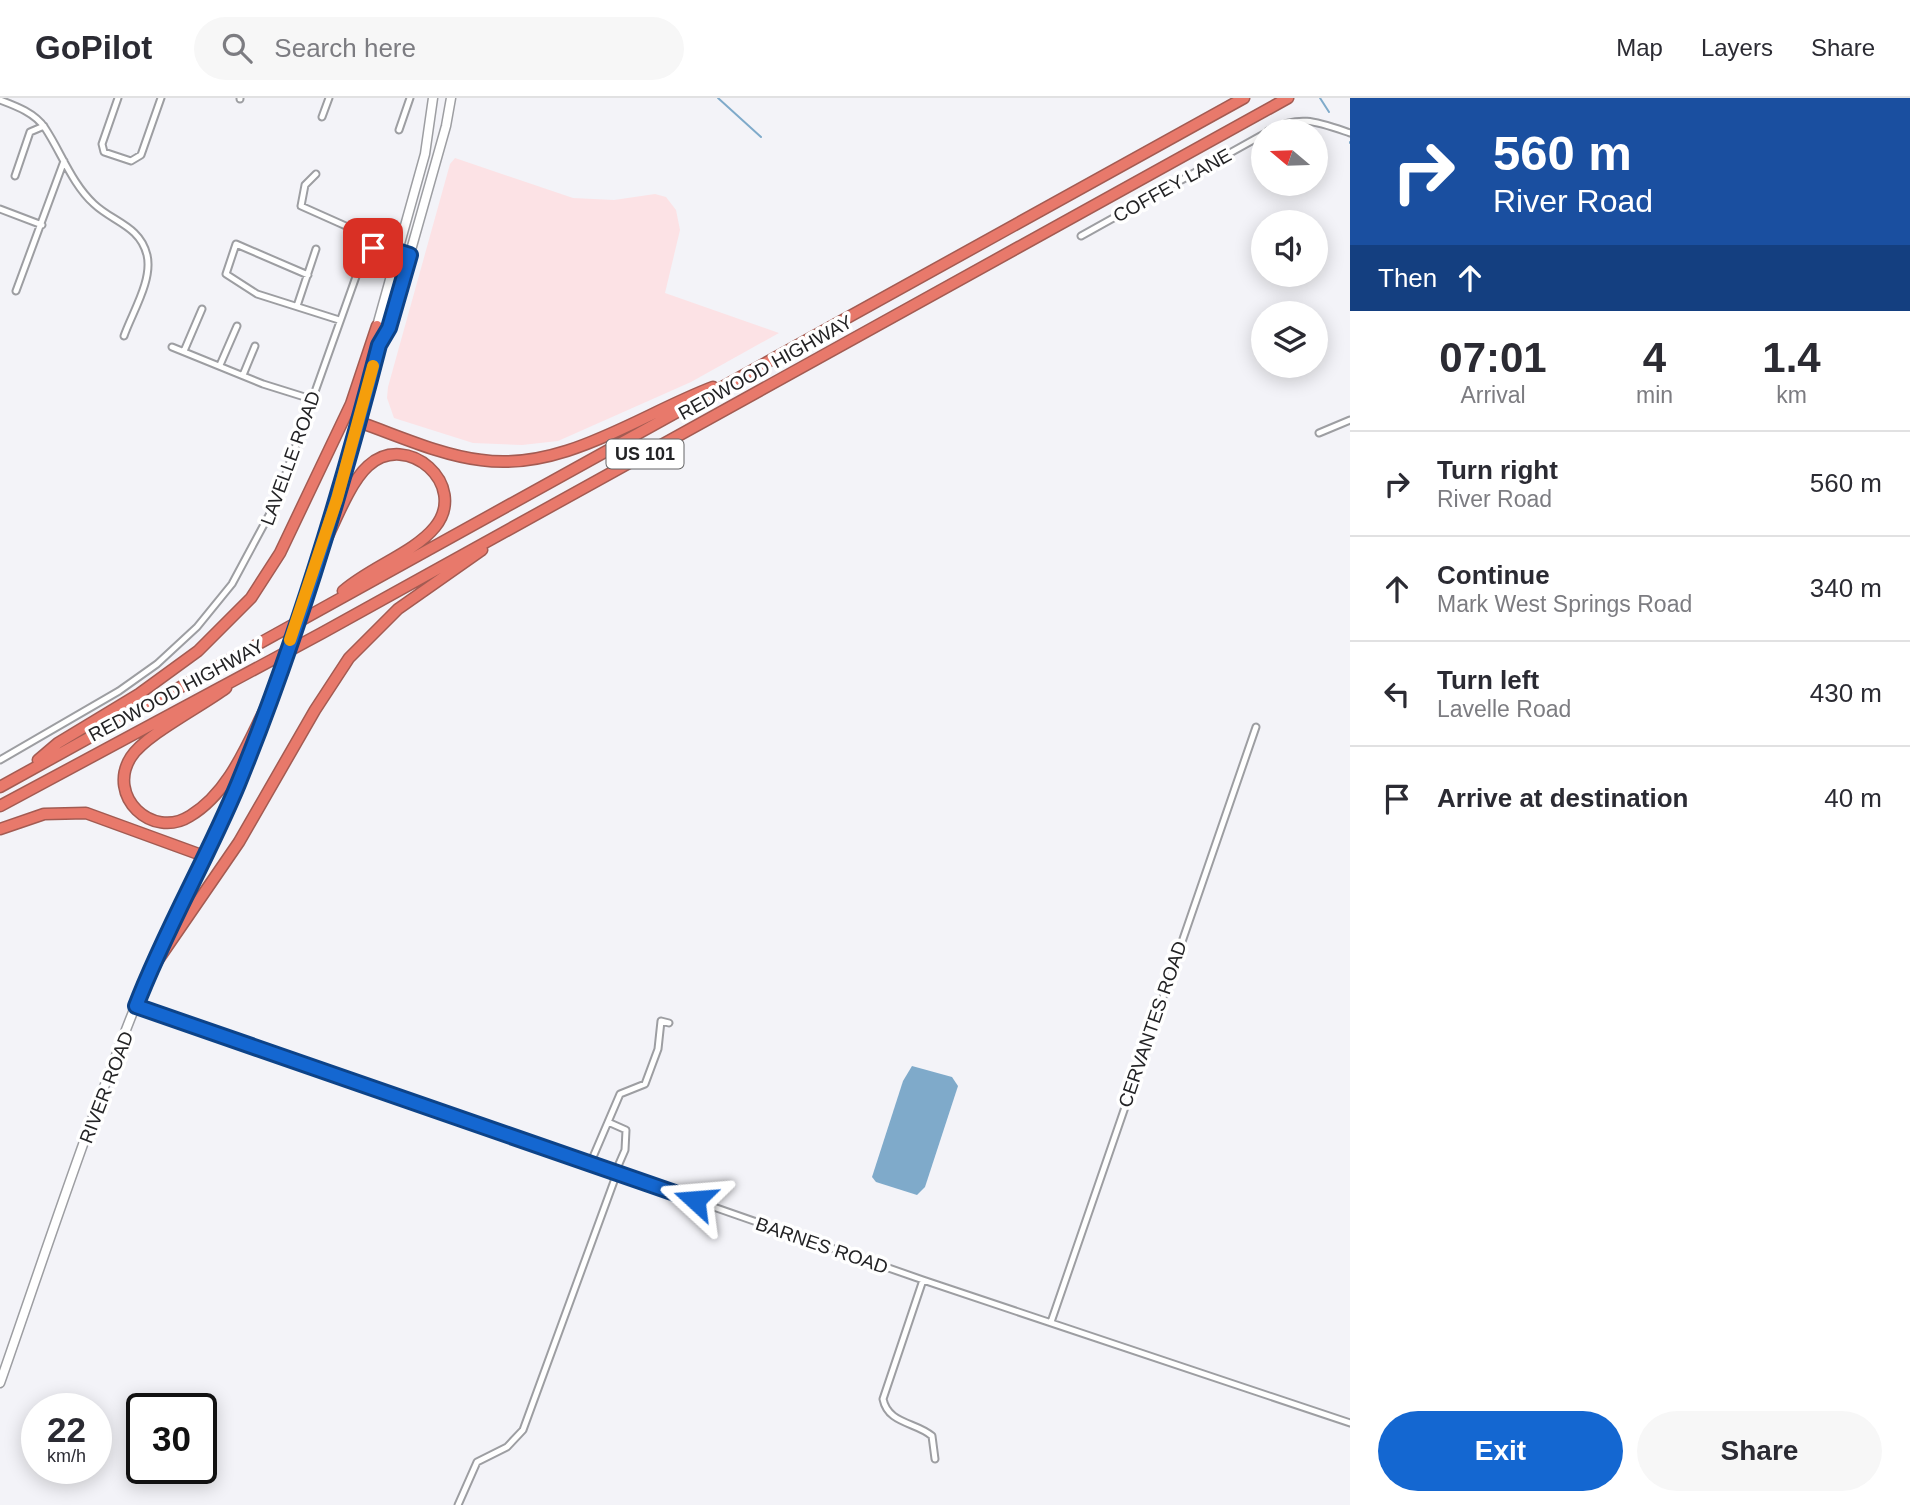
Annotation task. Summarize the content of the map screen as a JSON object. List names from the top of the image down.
{
  "streets": {
    "highway": ["REDWOOD HIGHWAY", "US 101"],
    "main road": ["RIVER ROAD"],
    "street": [
      "COFFEY LANE",
      "LAVELLE ROAD",
      "CERVANTES ROAD",
      "BARNES ROAD"
    ]
  },
  "crossings": [
    ["CERVANTES ROAD", "BARNES ROAD"],
    ["RIVER ROAD", "BARNES ROAD"]
  ],
  "north": "left",
  "page": {
    "header": "GoPilot",
    "search": "Search here",
    "nav": ["Map", "Layers", "Share"],
    "turn": ["560 m", "River Road"],
    "then": "Then",
    "eta": [
      "07:01",
      "Arrival",
      "4",
      "min",
      "1.4",
      "km"
    ],
    "list": [
      {
        "name": "Turn right",
        "note": "River Road",
        "value": "560 m"
      },
      {
        "name": "Continue",
        "note": "Mark West Springs Road",
        "value": "340 m"
      },
      {
        "name": "Turn left",
        "note": "Lavelle Road",
        "value": "430 m"
      },
      {
        "name": "Arrive at destination",
        "value": "40 m"
      }
    ],
    "speed": "22 km/h",
    "limit": "30",
    "buttons": ["Exit", "Share"]
  }
}
